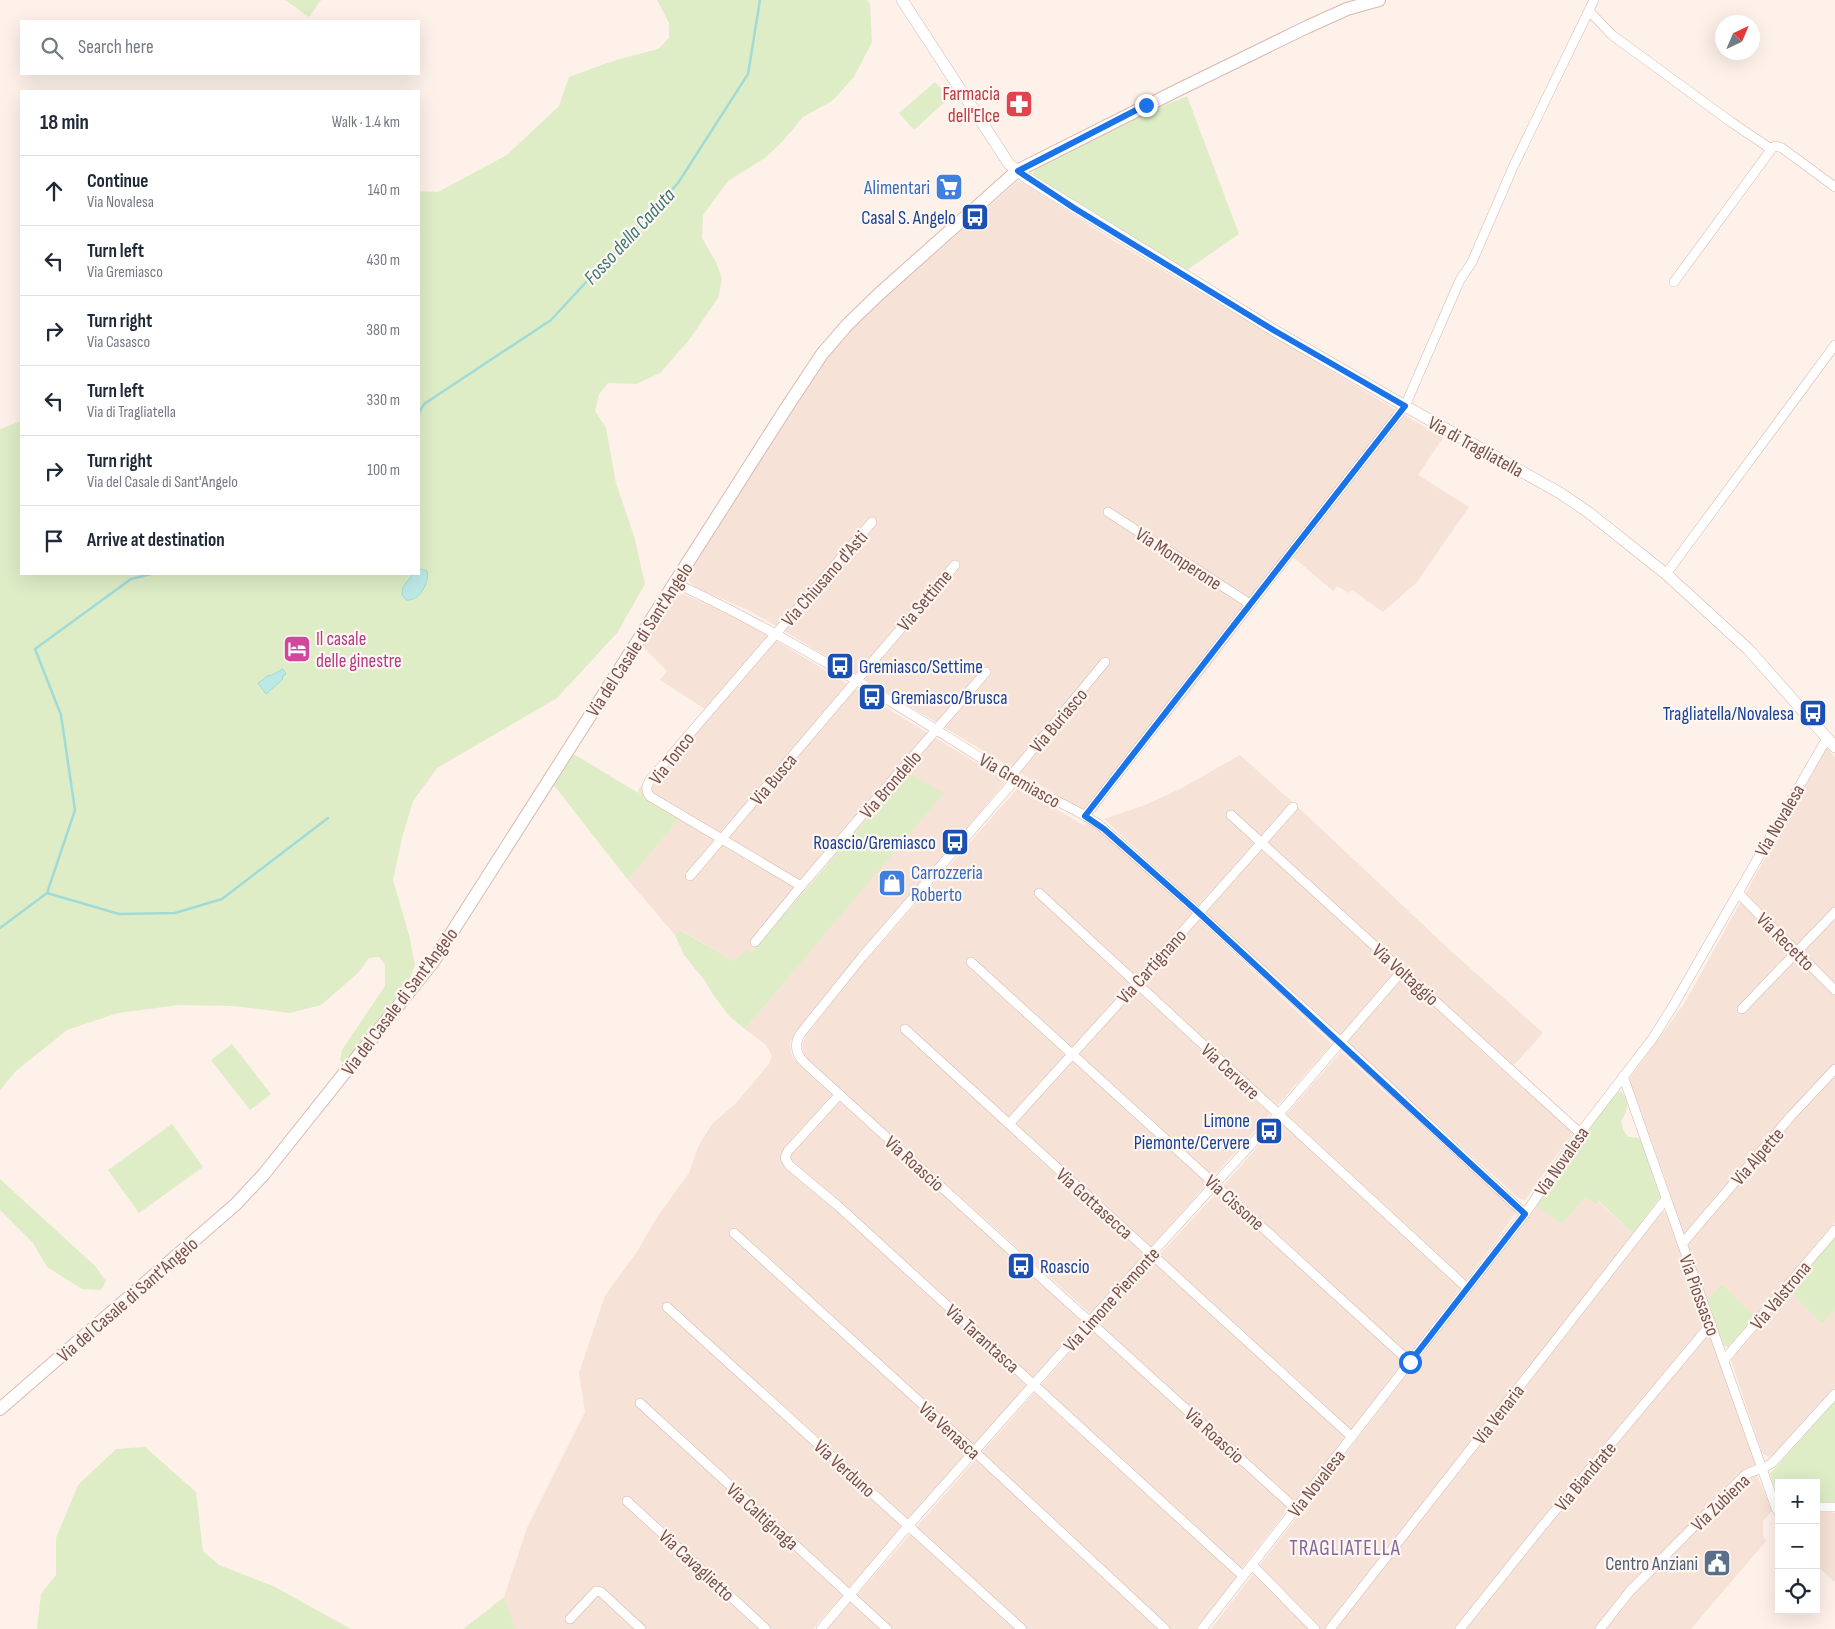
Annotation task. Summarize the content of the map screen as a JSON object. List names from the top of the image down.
{
  "streets": {
    "main road": ["Via del Casale di Sant'Angelo"],
    "street": [
      "Via di Tragliatella",
      "Via Momperone",
      "Via Chiusano d'Asti",
      "Via Settime",
      "Via Buriasco",
      "Via Tonco",
      "Via Busca",
      "Via Gremiasco",
      "Via Brondello",
      "Via Novalesa",
      "Via Recetto",
      "Via Cartignano",
      "Via Voltaggio",
      "Via Cervere",
      "Via Alpette",
      "Via Roascio",
      "Via Cissone",
      "Via Gottasecca",
      "Via Piossasco",
      "Via Valstrona",
      "Via Limone Piemonte",
      "Via Tarantasca",
      "Via Venaria",
      "Via Venasca",
      "Via Verduno",
      "Via Biandrate",
      "Via Zubiena",
      "Via Caltignaga",
      "Via Cavaglietto"
    ]
  },
  "crossings": [
    ["Via di Tragliatella", "Via del Casale di Sant'Angelo"],
    ["Via di Tragliatella", "Via Novalesa"],
    ["Via Chiusano d'Asti", "Via Tonco"],
    ["Via Chiusano d'Asti", "Via Gremiasco"],
    ["Via Settime", "Via Busca"],
    ["Via Settime", "Via Gremiasco"],
    ["Via del Casale di Sant'Angelo", "Via Gremiasco"],
    ["Via Buriasco", "Via Gremiasco"],
    ["Via Buriasco", "Via Roascio"],
    ["Via Tonco", "Via Busca"],
    ["Via Tonco", "Via Gremiasco"],
    ["Via Tonco", "Via Brondello"],
    ["Via Busca", "Via Gremiasco"],
    ["Via Gremiasco", "Via Brondello"],
    ["Via Gremiasco", "Via Novalesa"],
    ["Via Gremiasco", "Via Cartignano"],
    ["Via Gremiasco", "Via Roascio"],
    ["Via Gremiasco", "Via Limone Piemonte"],
    ["Via Novalesa", "Via Recetto"],
    ["Via Novalesa", "Via Voltaggio"],
    ["Via Novalesa", "Via Cervere"],
    ["Via Novalesa", "Via Roascio"],
    ["Via Novalesa", "Via Cissone"],
    ["Via Novalesa", "Via Gottasecca"],
    ["Via Novalesa", "Via Piossasco"],
    ["Via Novalesa", "Via Tarantasca"],
    ["Via Cartignano", "Via Voltaggio"],
    ["Via Cartignano", "Via Cervere"],
    ["Via Cartignano", "Via Cissone"],
    ["Via Cartignano", "Via Gottasecca"],
    ["Via Voltaggio", "Via Limone Piemonte"],
    ["Via Cervere", "Via Limone Piemonte"],
    ["Via Alpette", "Via Piossasco"],
    ["Via Roascio", "Via Limone Piemonte"],
    ["Via Roascio", "Via Tarantasca"],
    ["Via Cissone", "Via Limone Piemonte"],
    ["Via Gottasecca", "Via Limone Piemonte"],
    ["Via Piossasco", "Via Valstrona"],
    ["Via Piossasco", "Via Venaria"],
    ["Via Piossasco", "Via Biandrate"],
    ["Via Piossasco", "Via Zubiena"],
    ["Via Limone Piemonte", "Via Tarantasca"],
    ["Via Limone Piemonte", "Via Venasca"],
    ["Via Limone Piemonte", "Via Verduno"],
    ["Via Limone Piemonte", "Via Caltignaga"]
  ],
  "districts": ["TRAGLIATELLA"],
  "water": ["Fosso della Caduta"],
  "places": {
    "pharmacy": ["Farmacia dell'Elce"],
    "supermarket": ["Alimentari"],
    "bus stop": [
      "Casal S. Angelo",
      "Gremiasco/Settime",
      "Gremiasco/Brusca",
      "Tragliatella/Novalesa",
      "Roascio/Gremiasco",
      "Limone Piemonte/Cervere",
      "Roascio"
    ],
    "hotel": ["Il casale delle ginestre"],
    "shop": ["Carrozzeria Roberto"],
    "public building": ["Centro Anziani"]
  },
  "north": "top right",
  "page": {
    "search": "Search here",
    "heading": ["18 min", "Walk · 1.4 km"],
    "list": [
      ["Continue", "Via Novalesa", "140 m"],
      ["Turn left", "Via Gremiasco", "430 m"],
      ["Turn right", "Via Casasco", "380 m"],
      ["Turn left", "Via di Tragliatella", "330 m"],
      ["Turn right", "Via del Casale di Sant'Angelo", "100 m"],
      "Arrive at destination"
    ],
    "map_buttons": ["+", "−"]
  }
}
